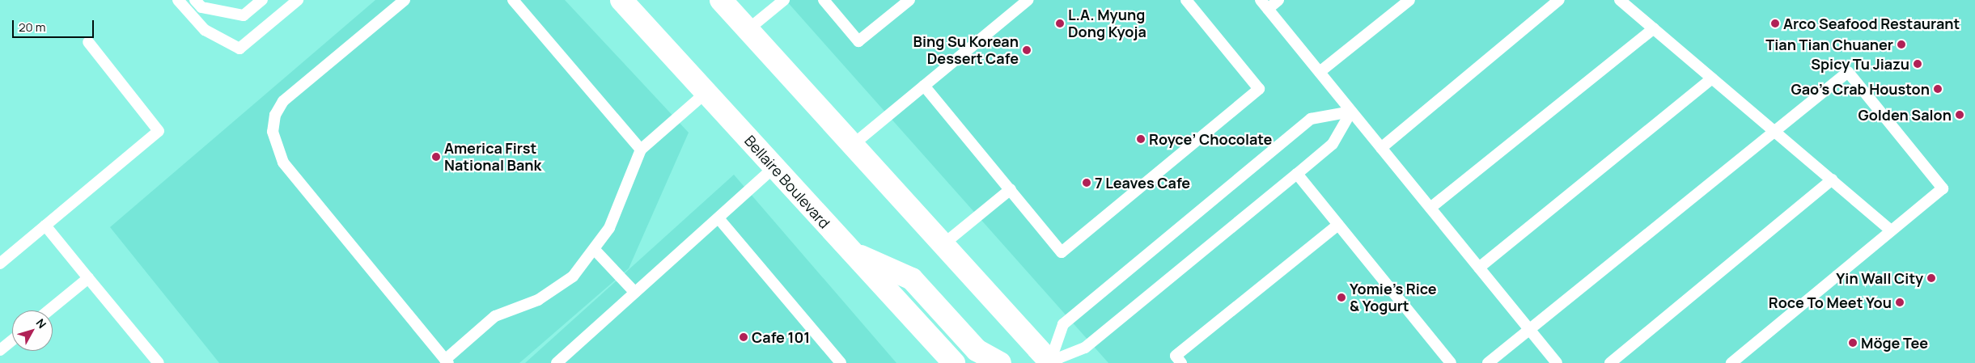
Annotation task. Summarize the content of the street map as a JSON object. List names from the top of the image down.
{
  "streets": {
    "main road": ["Bellaire Boulevard"]
  },
  "places": [
    "L.A. Myung Dong Kyoja",
    "Arco Seafood Restaurant",
    "Tian Tian Chuaner",
    "Bing Su Korean Dessert Cafe",
    "Spicy Tu Jiazu",
    "Gao’s Crab Houston",
    "Golden Salon",
    "Royce’ Chocolate",
    "America First National Bank",
    "7 Leaves Cafe",
    "Yin Wall City",
    "Yomie’s Rice & Yogurt",
    "Roce To Meet You",
    "Cafe 101",
    "Möge Tee"
  ],
  "scale_bar": "20 m",
  "north": "top right"
}
